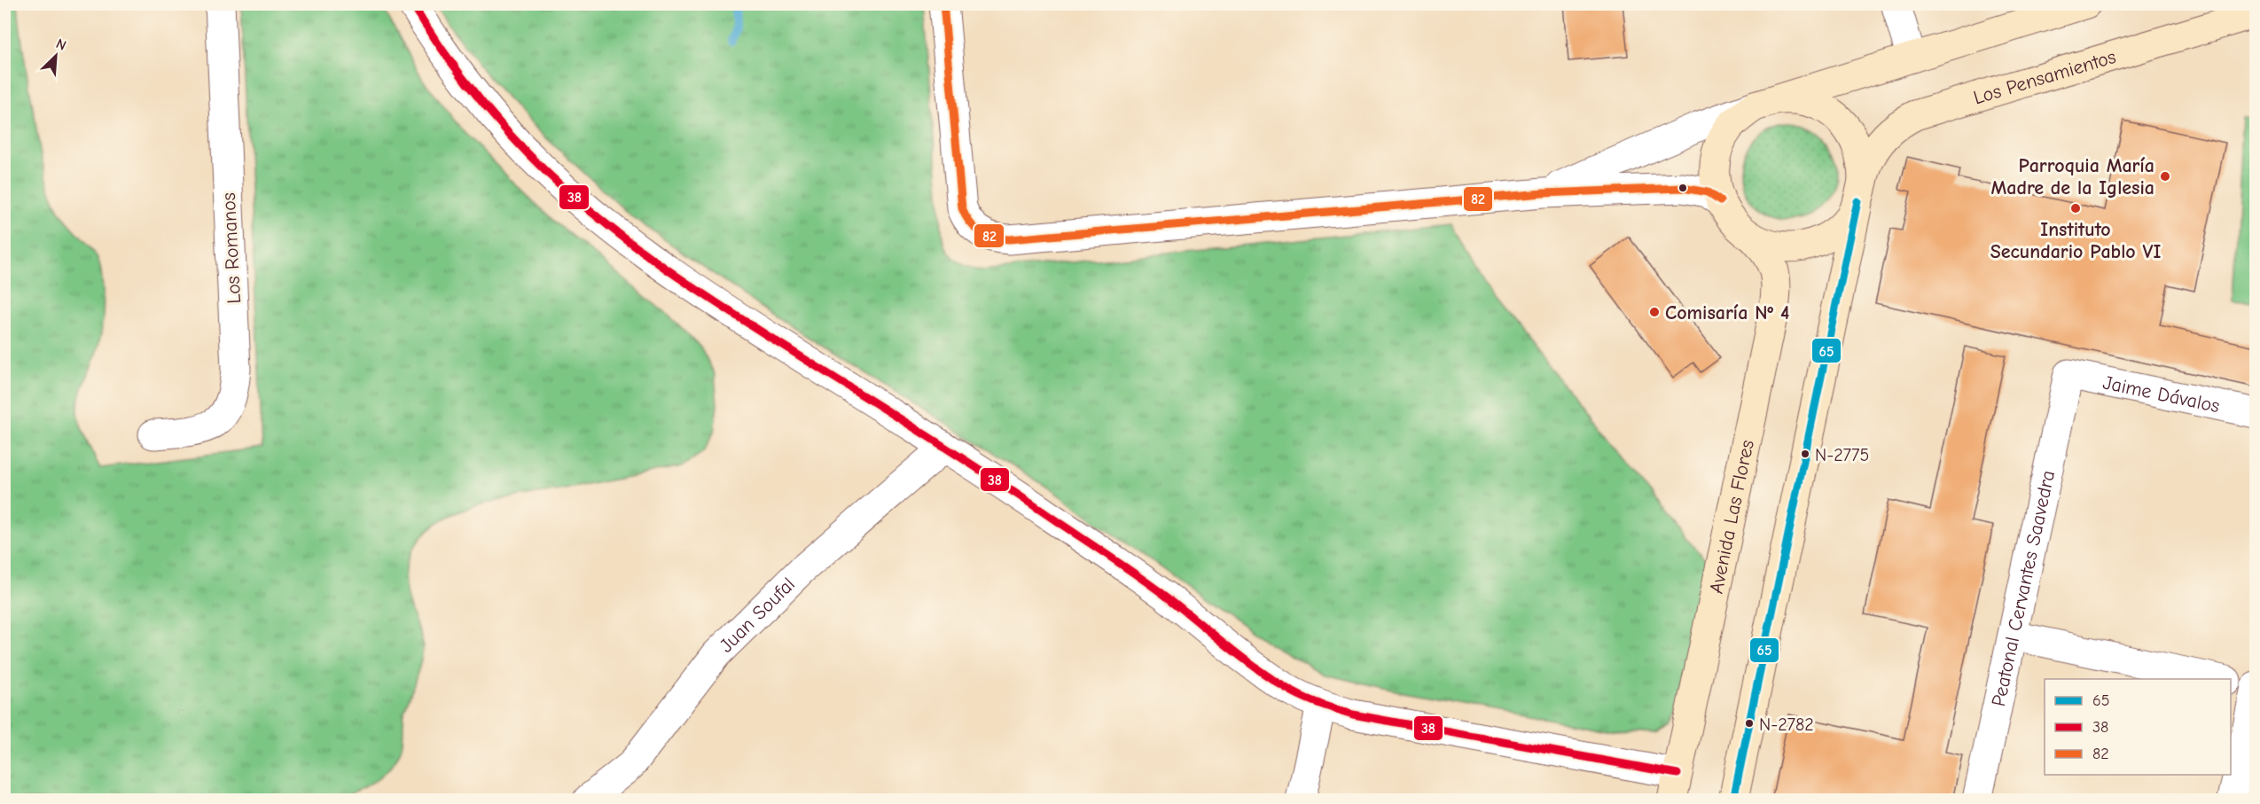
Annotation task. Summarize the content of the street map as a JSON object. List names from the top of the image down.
{
  "streets": {
    "main road": ["Los Pensamientos", "Avenida Las Flores"],
    "street": [
      "Los Romanos",
      "Jaime Dávalos",
      "Peatonal Cervantes Saavedra",
      "Juan Soufal"
    ]
  },
  "crossings": [
    ["Los Pensamientos", "Avenida Las Flores"],
    ["Jaime Dávalos", "Peatonal Cervantes Saavedra"]
  ],
  "places": [
    "Parroquia María Madre de la Iglesia",
    "Instituto Secundario Pablo VI",
    "Comisaría Nº 4",
    "N-2775",
    "N-2782"
  ],
  "lines": ["transit line 38", "transit line 82", "transit line 65"],
  "legend": ["65", "38", "82"],
  "north": "top right"
}
